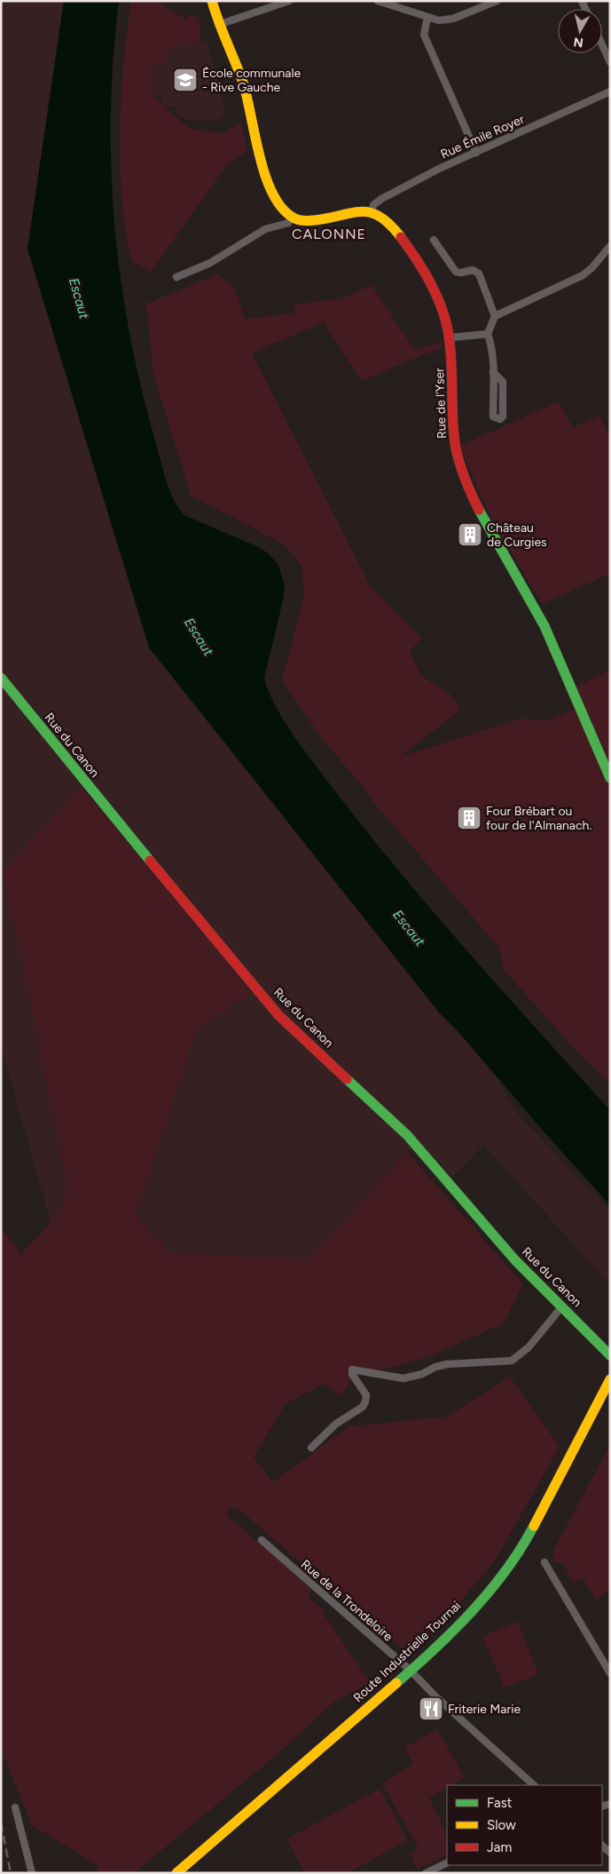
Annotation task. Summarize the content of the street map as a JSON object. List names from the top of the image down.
{
  "streets": {
    "main road": ["Rue de l'Yser", "Rue du Canon", "Route Industrielle Tournai"],
    "street": ["Rue Émile Royer", "Rue de la Trondeloire"]
  },
  "crossings": [
    ["Rue Émile Royer", "Rue de l'Yser"],
    ["Rue de la Trondeloire", "Route Industrielle Tournai"]
  ],
  "districts": ["CALONNE"],
  "water": ["Escaut"],
  "places": {
    "school or university": ["École communale - Rive Gauche"],
    "building": ["Château de Curgies", "Four Brébart ou four de l'Almanach."],
    "restaurant": ["Friterie Marie"]
  },
  "legend": ["Fast", "Slow", "Jam"],
  "north": "bottom"
}
